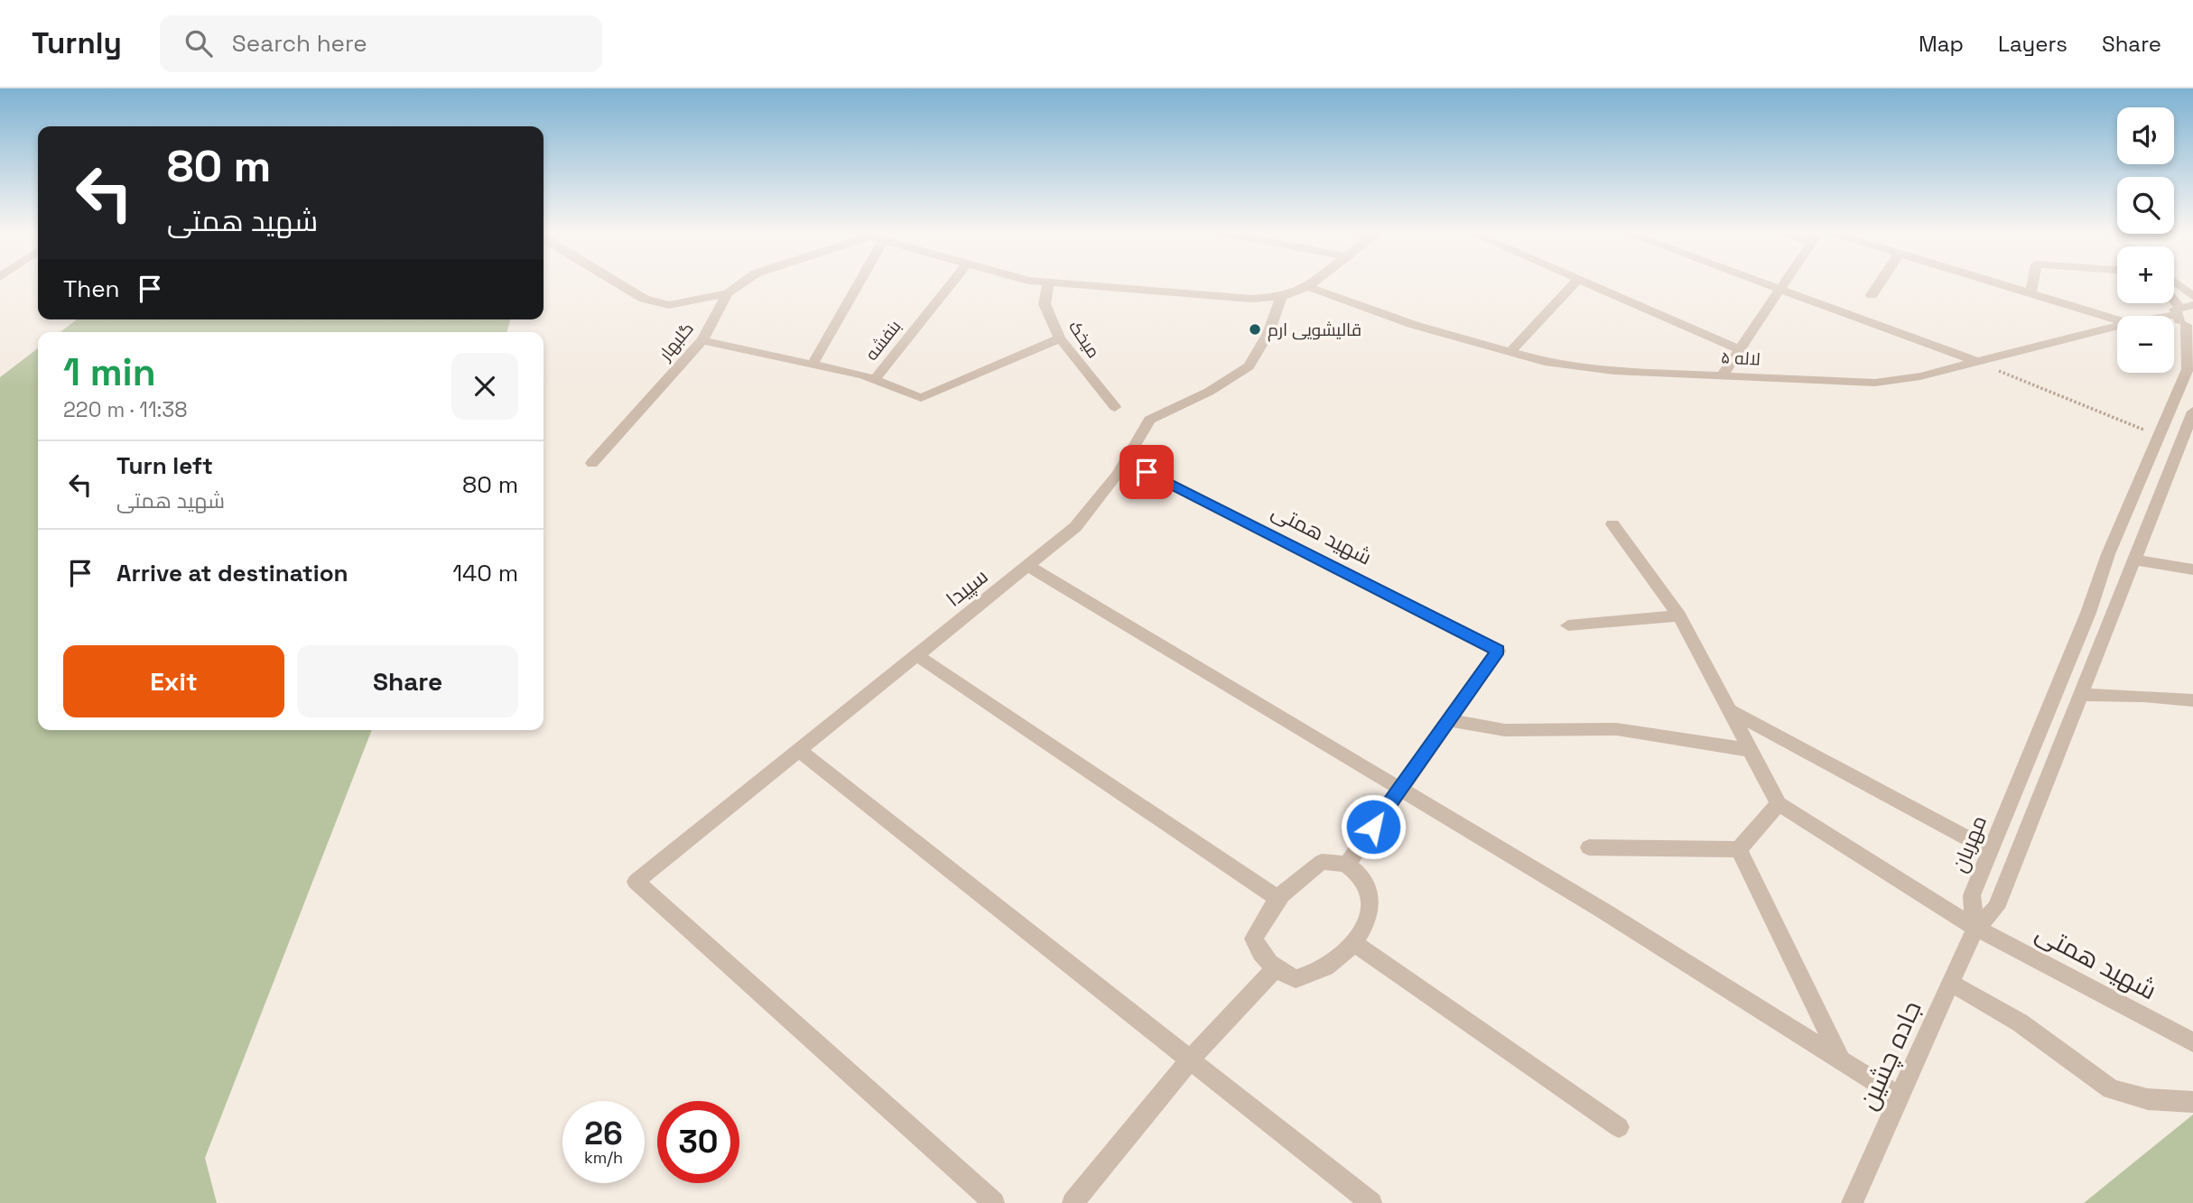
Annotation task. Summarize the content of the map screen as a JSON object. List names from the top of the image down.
{
  "streets": {
    "street": [
      "میخک",
      "بنفشه",
      "گلبهار",
      "لاله ۵",
      "شهید همتی",
      "سپیدا",
      "مهربان",
      "جاده چشین"
    ]
  },
  "crossings": [
    ["لاله ۵", "مهربان"],
    ["شهید همتی", "سپیدا"],
    ["شهید همتی", "مهربان"],
    ["شهید همتی", "جاده چشین"],
    ["مهربان", "جاده چشین"]
  ],
  "places": ["قالیشویی ارم"],
  "page": {
    "header": "Turnly",
    "search": "Search here",
    "nav": ["Map", "Layers", "Share"],
    "map_buttons": ["+", "−"],
    "turn": ["80 m", "شهید همتی"],
    "then": "Then",
    "heading": ["1 min", "220 m · 11:38"],
    "list": [
      {
        "name": "Turn left",
        "note": "شهید همتی",
        "value": "80 m"
      },
      {
        "name": "Arrive at destination",
        "value": "140 m"
      }
    ],
    "buttons": ["Exit", "Share"],
    "speed": "26 km/h",
    "limit": "30"
  }
}
